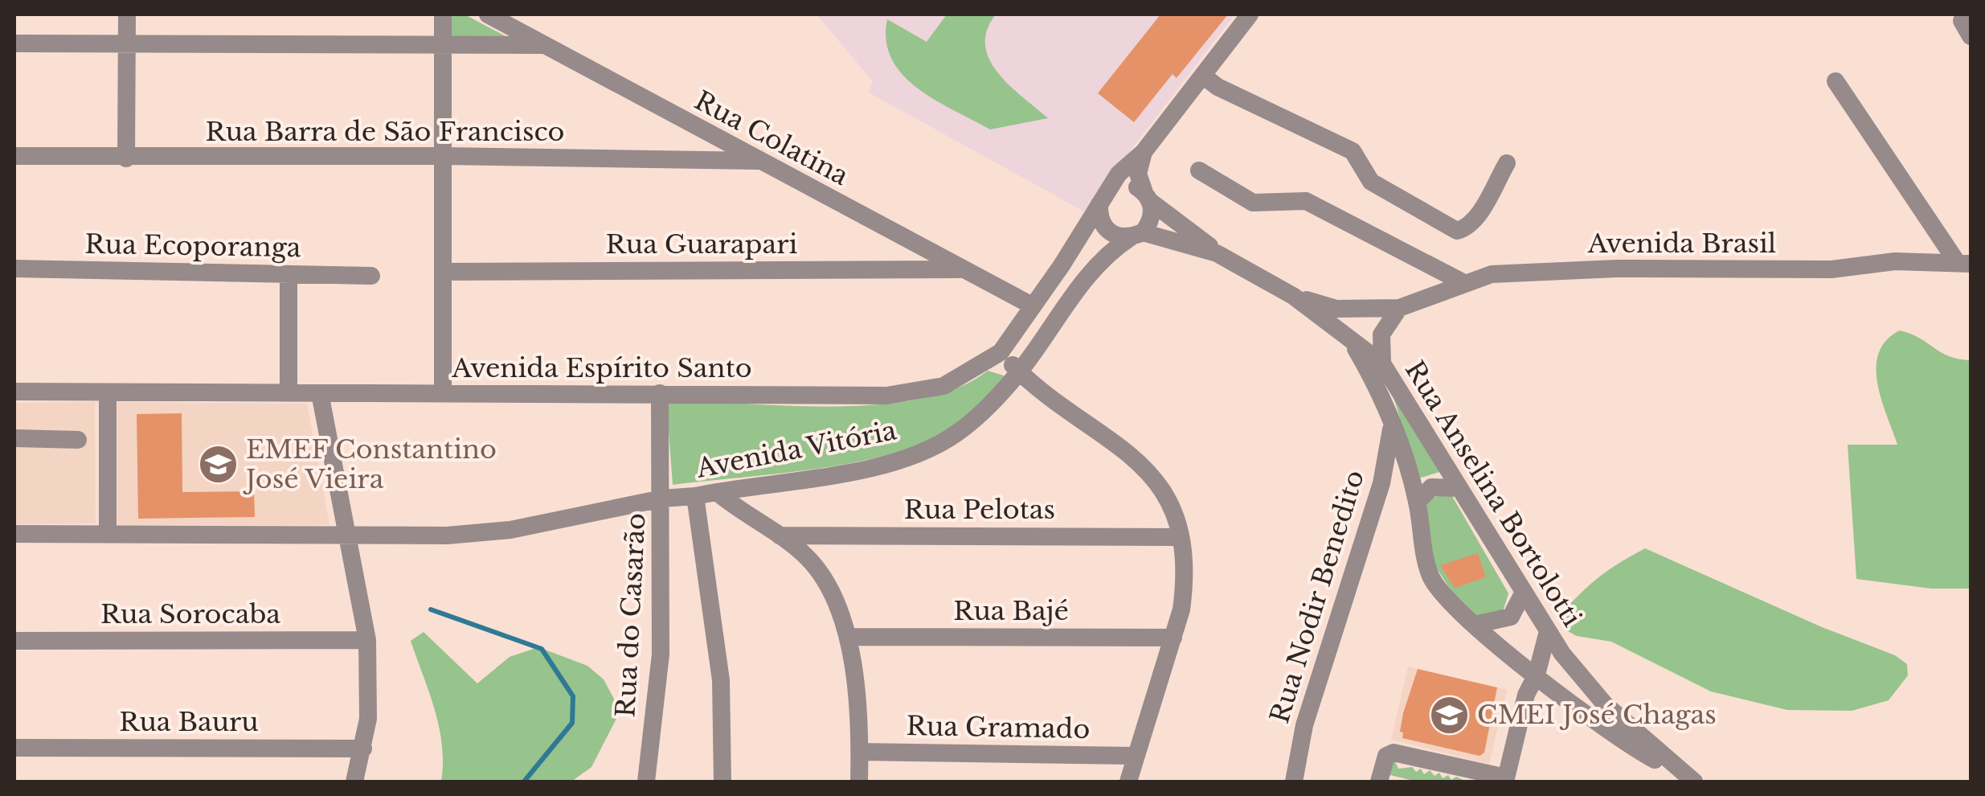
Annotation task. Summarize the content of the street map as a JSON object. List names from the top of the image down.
{
  "streets": {
    "street": [
      "Rua Barra de São Francisco",
      "Rua Colatina",
      "Avenida Brasil",
      "Rua Guarapari",
      "Rua Ecoporanga",
      "Avenida Espírito Santo",
      "Avenida Vitória",
      "Rua Anselina Bortolotti",
      "Rua Pelotas",
      "Rua Nodir Benedito",
      "Rua Bajé",
      "Rua Sorocaba",
      "Rua do Casarão",
      "Rua Bauru",
      "Rua Gramado"
    ]
  },
  "crossings": [
    ["Rua Barra de São Francisco", "Rua Colatina"],
    ["Rua Colatina", "Rua Guarapari"],
    ["Rua Colatina", "Avenida Espírito Santo"],
    ["Avenida Espírito Santo", "Avenida Vitória"],
    ["Avenida Vitória", "Rua do Casarão"],
    ["Rua Anselina Bortolotti", "Rua Nodir Benedito"]
  ],
  "places": {
    "school or university": ["EMEF Constantino José Vieira", "CMEI José Chagas"]
  }
}
